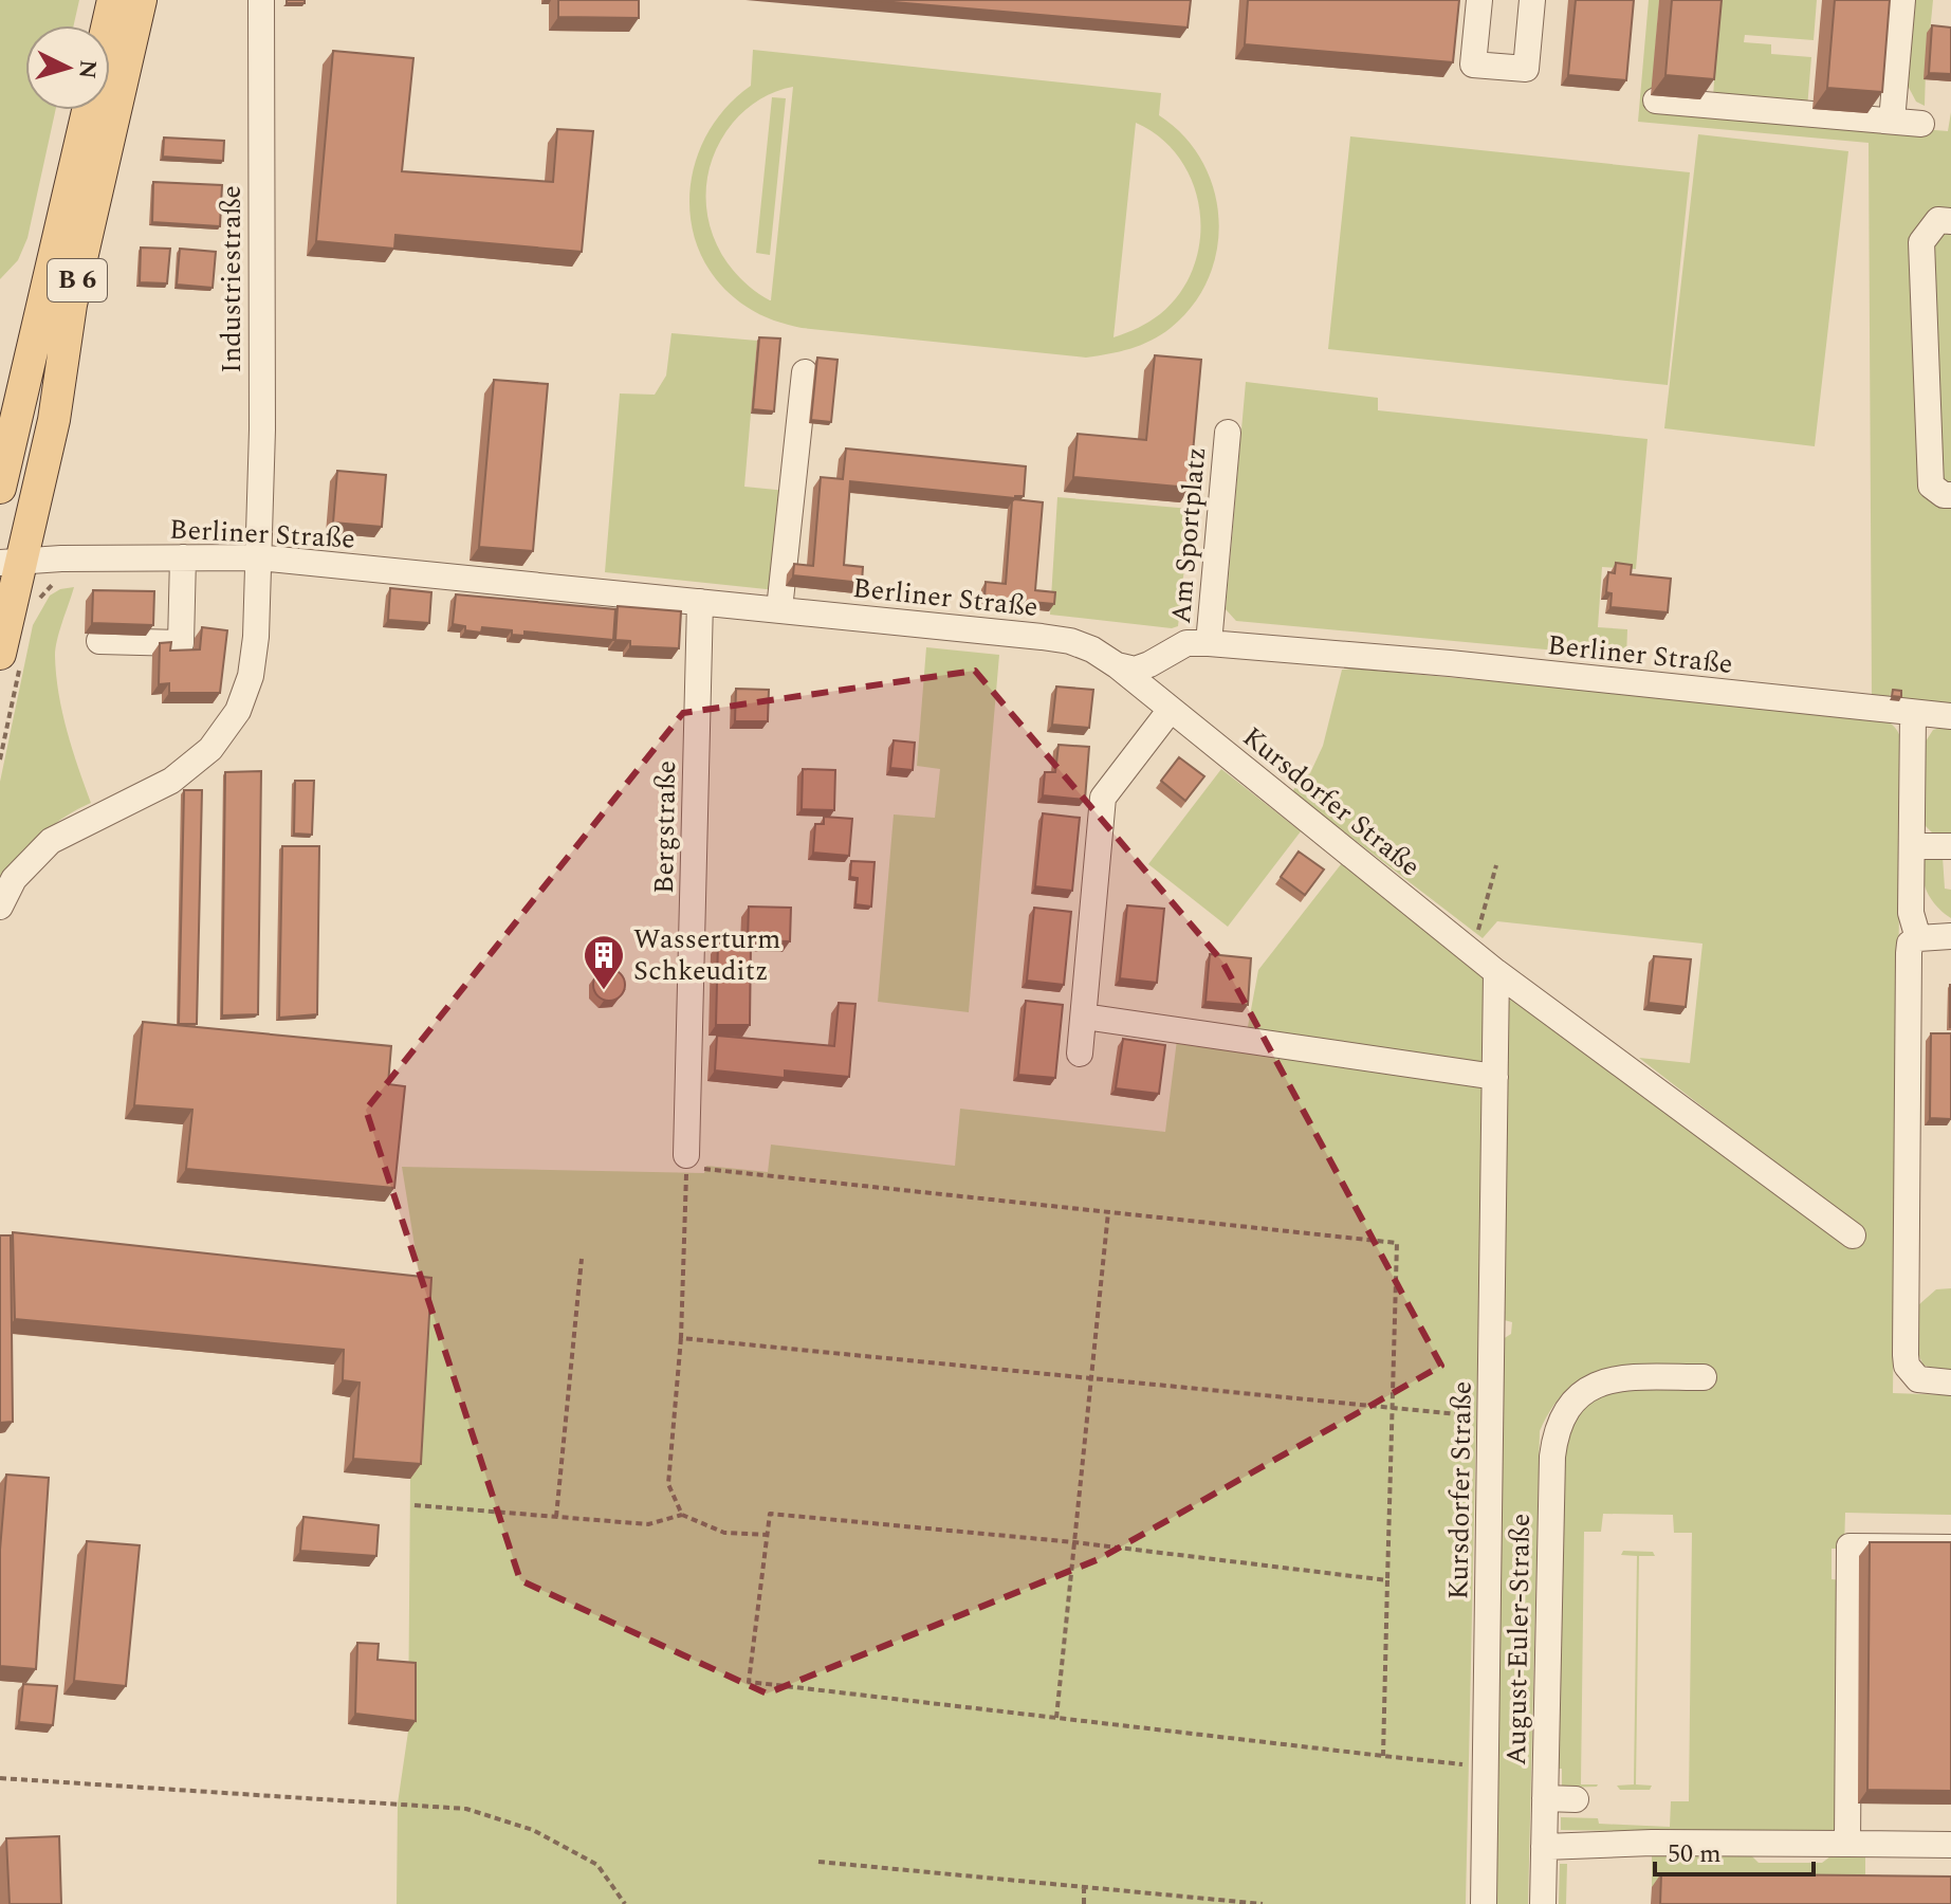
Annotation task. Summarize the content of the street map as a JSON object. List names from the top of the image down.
{
  "streets": {
    "main road": ["B 6"],
    "street": [
      "Industriestraße",
      "Berliner Straße",
      "Am Sportplatz",
      "Kursdorfer Straße",
      "Bergstraße",
      "August-Euler-Straße"
    ]
  },
  "crossings": [
    ["Industriestraße", "Berliner Straße"],
    ["B 6", "Berliner Straße"],
    ["Berliner Straße", "Am Sportplatz"],
    ["Berliner Straße", "Kursdorfer Straße"],
    ["Berliner Straße", "Bergstraße"]
  ],
  "places": {
    "building": ["Wasserturm Schkeuditz"]
  },
  "scale_bar": "50 m",
  "north": "right"
}
